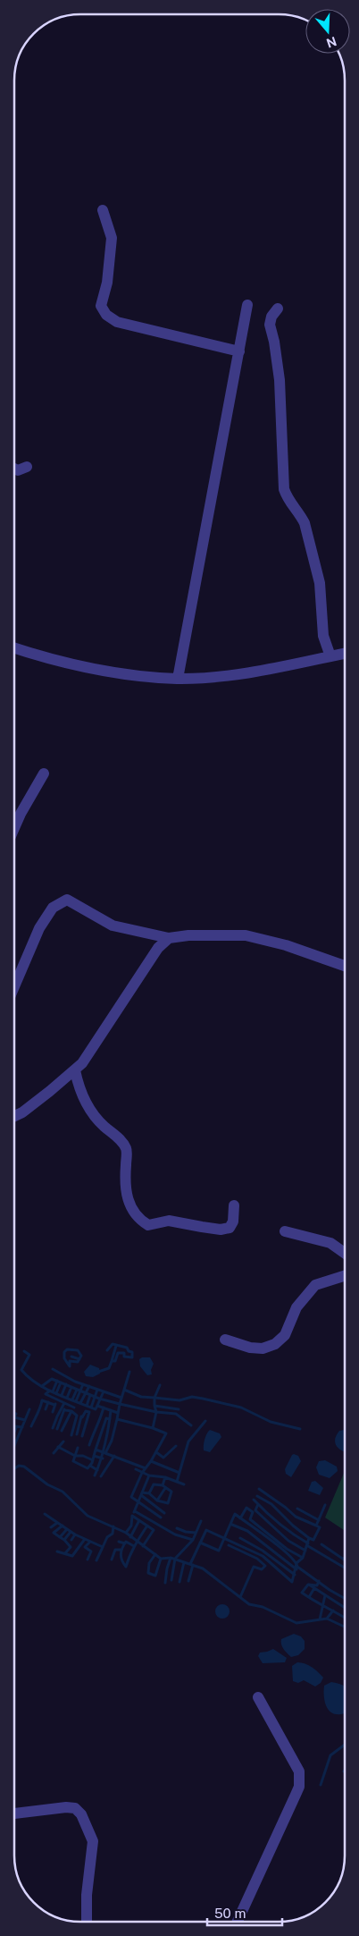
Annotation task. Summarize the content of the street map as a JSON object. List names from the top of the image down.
{
  "scale_bar": "50 m",
  "north": "bottom"
}
